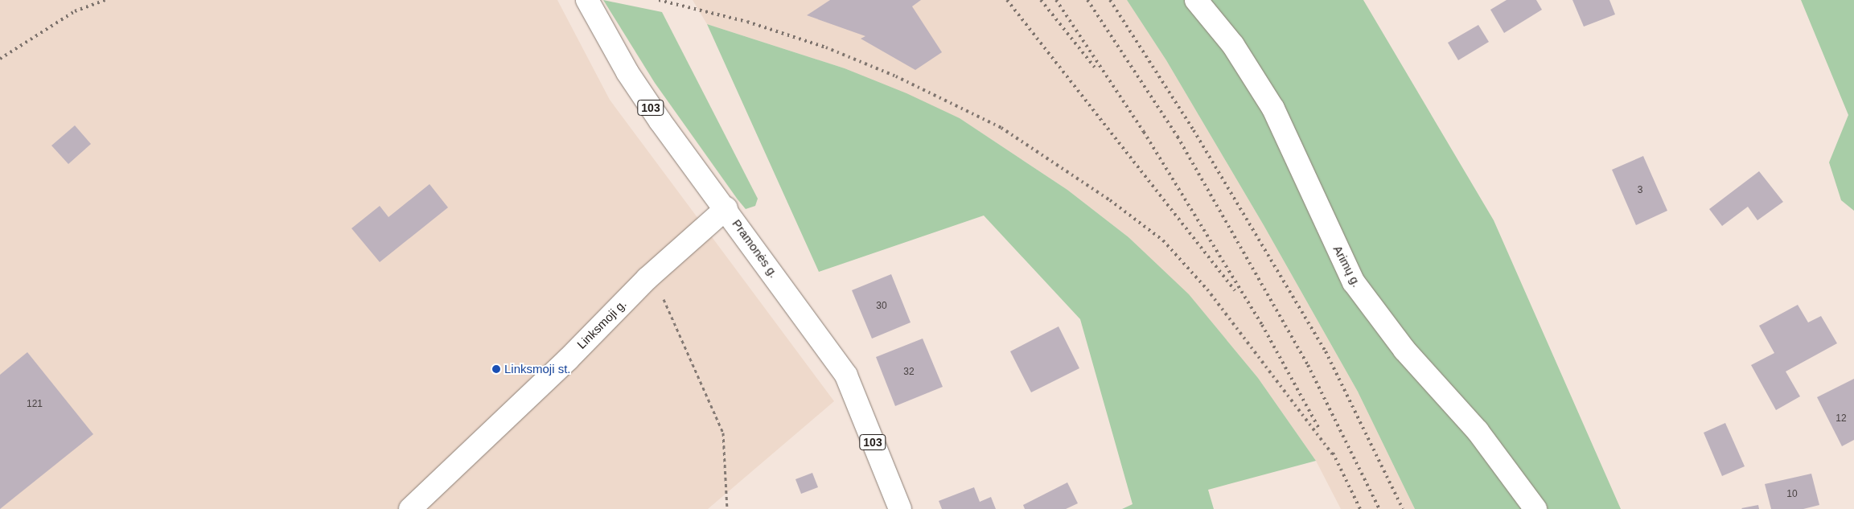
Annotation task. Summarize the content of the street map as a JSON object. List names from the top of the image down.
{
  "streets": {
    "main road": [
      "103",
      "Pramonės g.",
      "Arimų g.",
      "Linksmoji g."
    ]
  },
  "crossings": [
    ["Pramonės g.", "Linksmoji g."]
  ],
  "places": ["Linksmoji st."],
  "house_numbers": [
    "3",
    "30",
    "32",
    "121",
    "12",
    "10"
  ]
}
